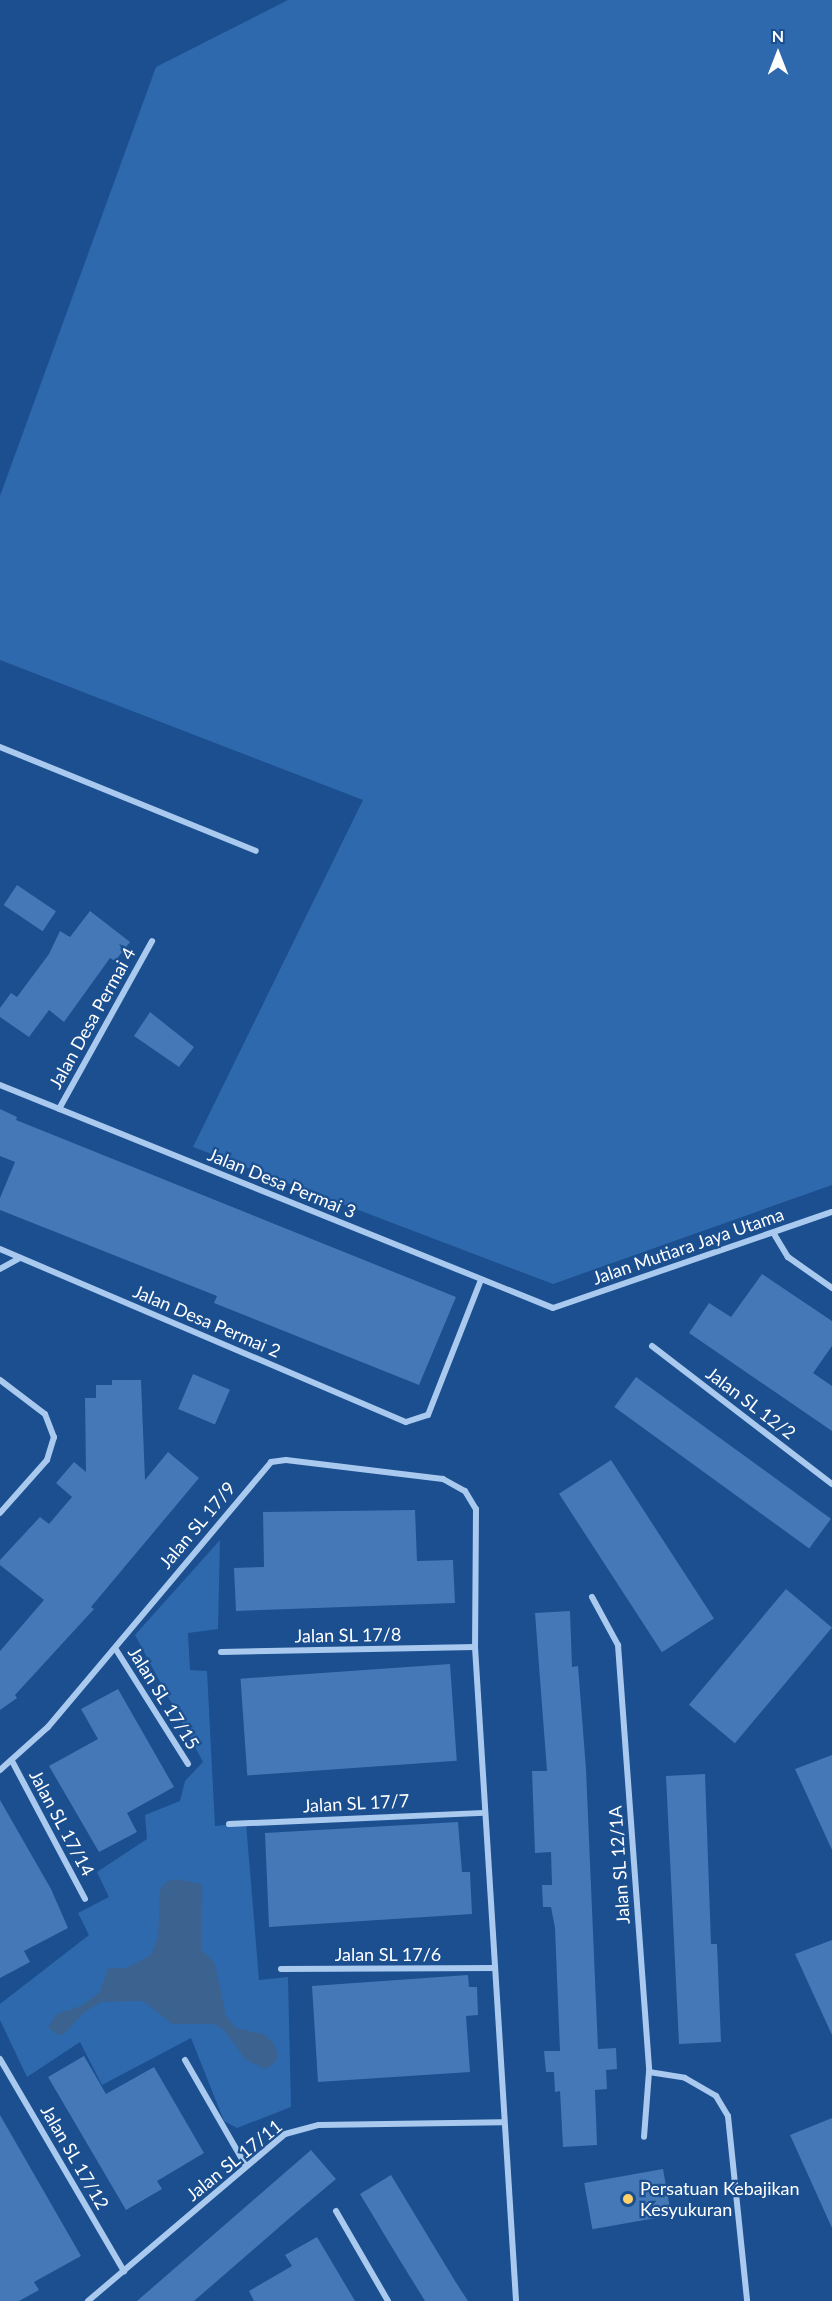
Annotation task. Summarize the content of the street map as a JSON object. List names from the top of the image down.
{
  "streets": {
    "street": [
      "Jalan Desa Permai 4",
      "Jalan Desa Permai 3",
      "Jalan Mutiara Jaya Utama",
      "Jalan Desa Permai 2",
      "Jalan SL 12/2",
      "Jalan SL 17/9",
      "Jalan SL 17/8",
      "Jalan SL 17/15",
      "Jalan SL 17/7",
      "Jalan SL 17/14",
      "Jalan SL 12/1A",
      "Jalan SL 17/6",
      "Jalan SL 17/12",
      "Jalan SL 17/11"
    ]
  },
  "crossings": [
    ["Jalan Desa Permai 4", "Jalan Desa Permai 3"],
    ["Jalan Desa Permai 3", "Jalan Mutiara Jaya Utama"],
    ["Jalan Desa Permai 3", "Jalan Desa Permai 2"],
    ["Jalan SL 17/9", "Jalan SL 17/8"],
    ["Jalan SL 17/9", "Jalan SL 17/15"],
    ["Jalan SL 17/9", "Jalan SL 17/14"],
    ["Jalan SL 17/12", "Jalan SL 17/11"]
  ],
  "places": ["Persatuan Kebajikan Kesyukuran"],
  "north": "top"
}
